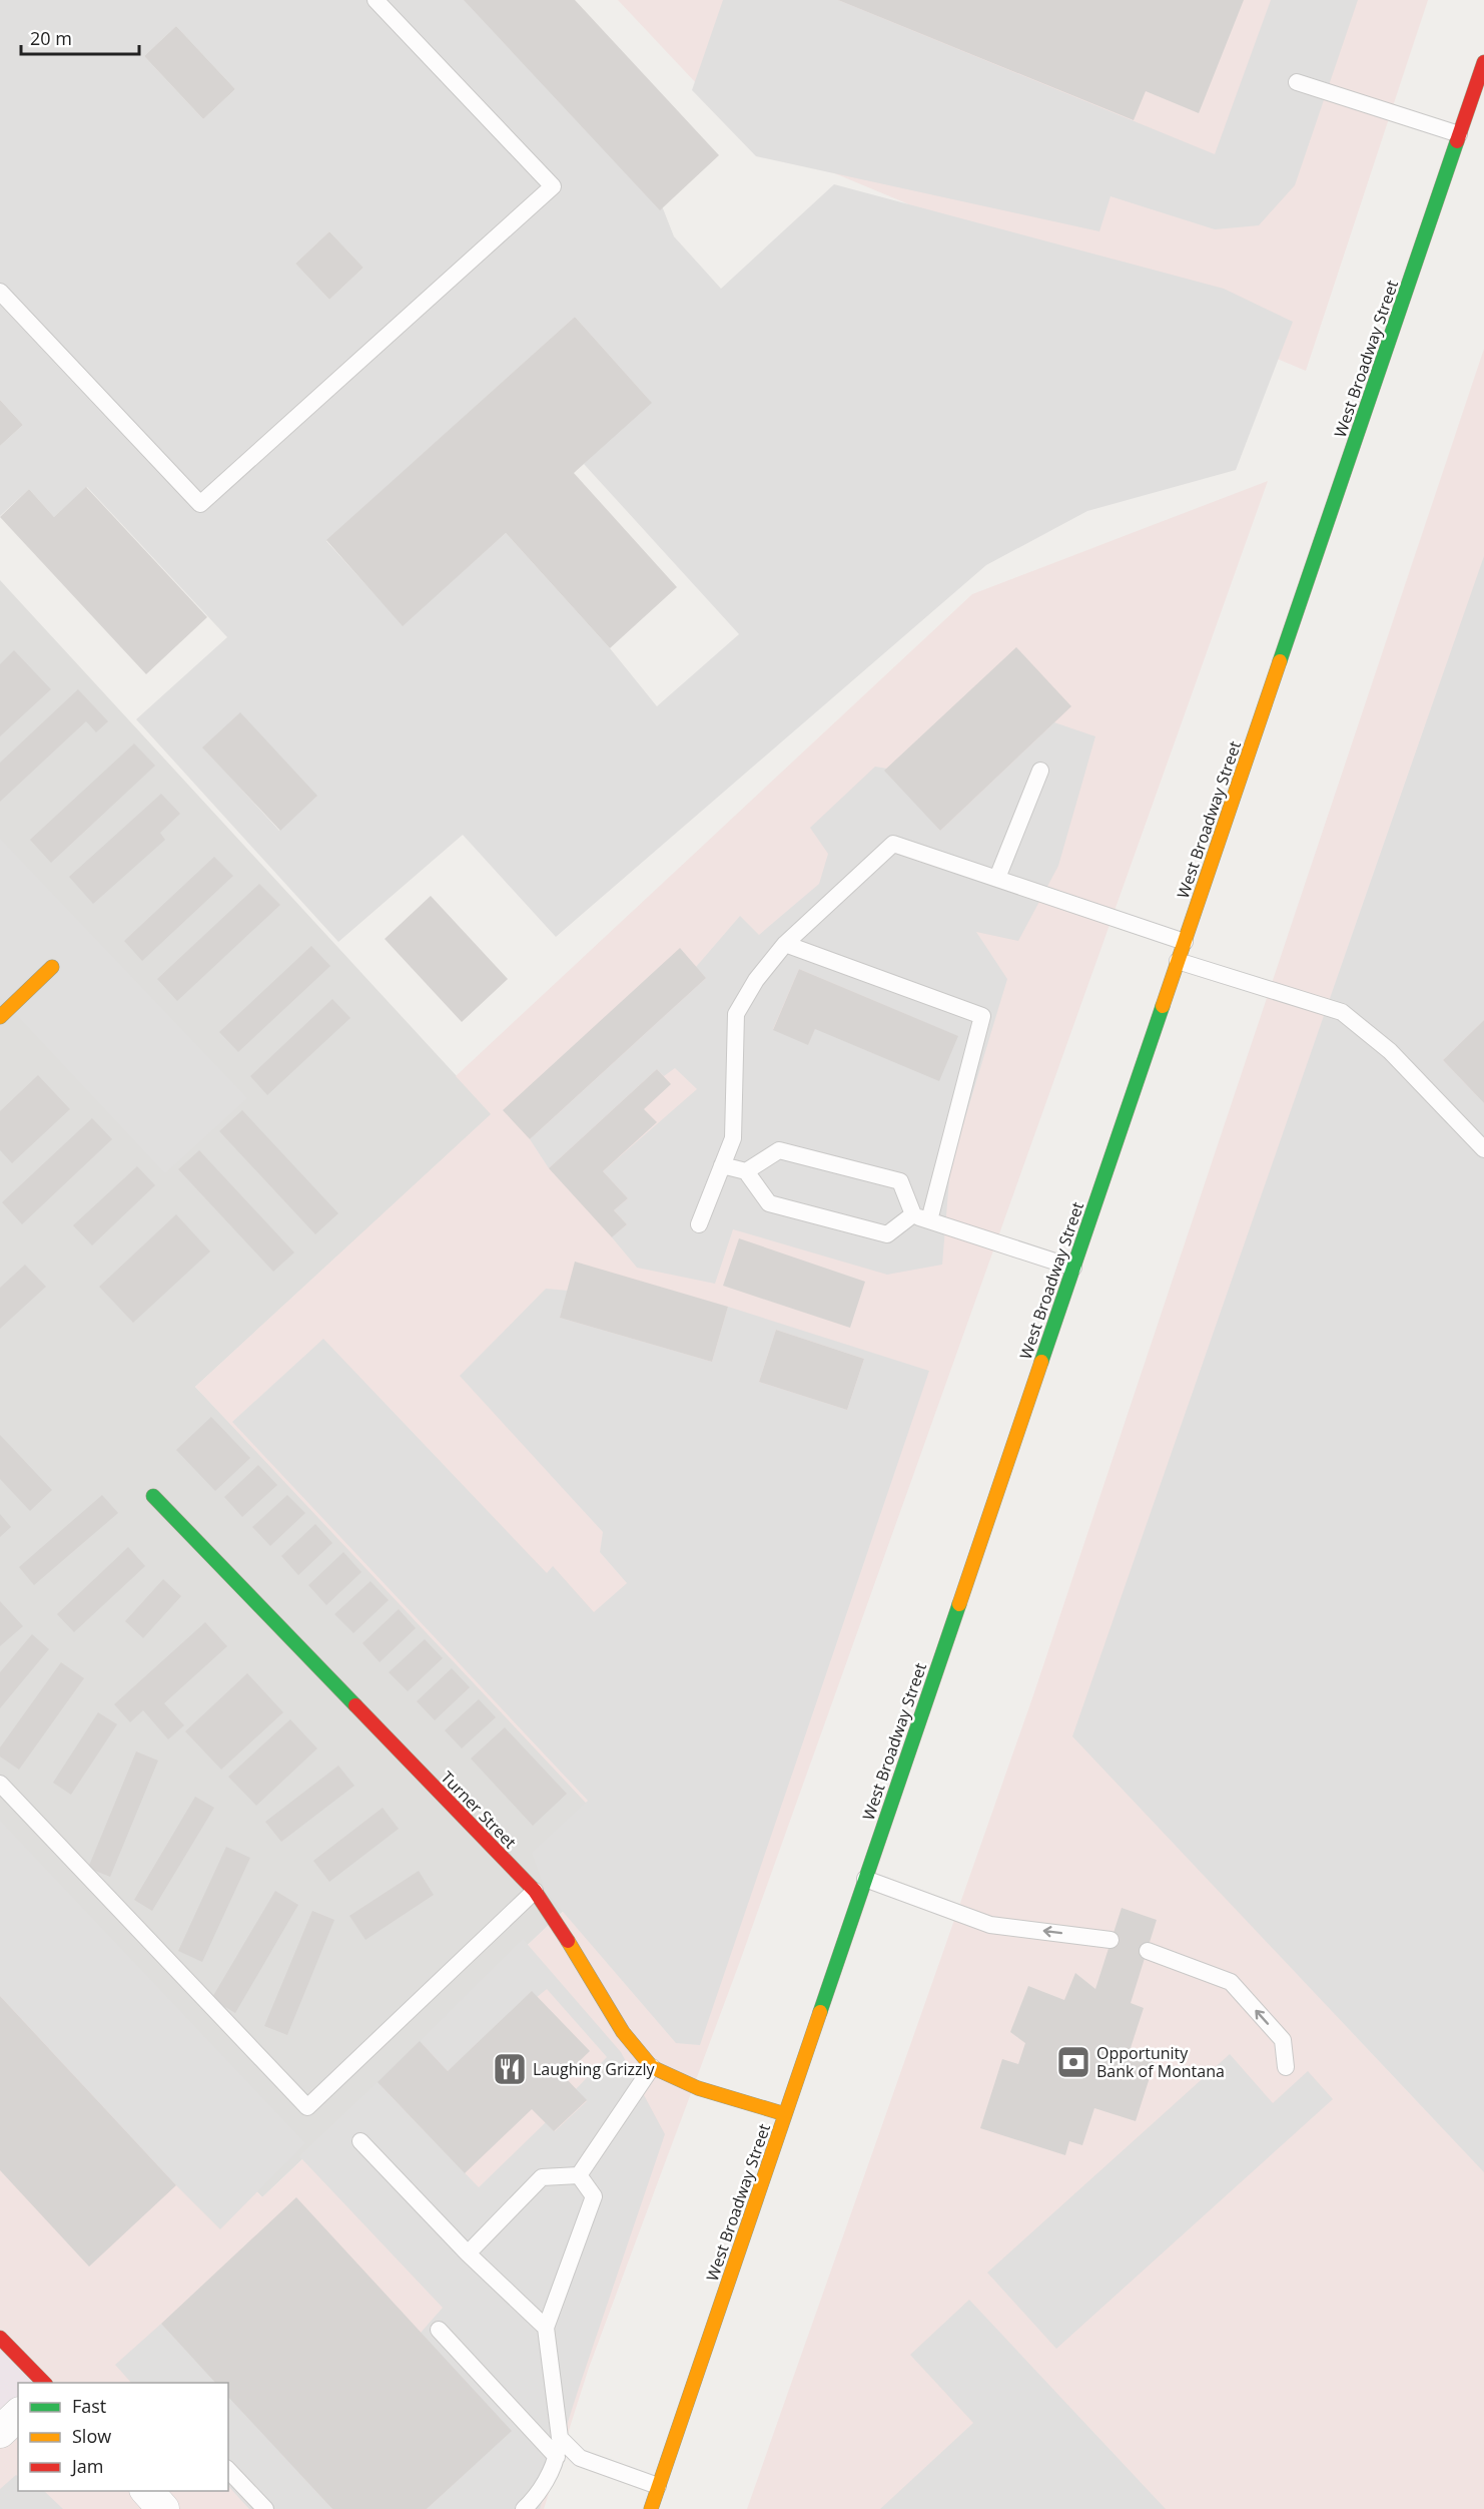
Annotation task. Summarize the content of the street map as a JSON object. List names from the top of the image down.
{
  "streets": {
    "main road": ["West Broadway Street", "Turner Street"]
  },
  "crossings": [
    ["West Broadway Street", "Turner Street"]
  ],
  "places": {
    "bank": ["Opportunity Bank of Montana"],
    "restaurant": ["Laughing Grizzly"]
  },
  "legend": ["Fast", "Slow", "Jam"],
  "scale_bar": "20 m"
}
